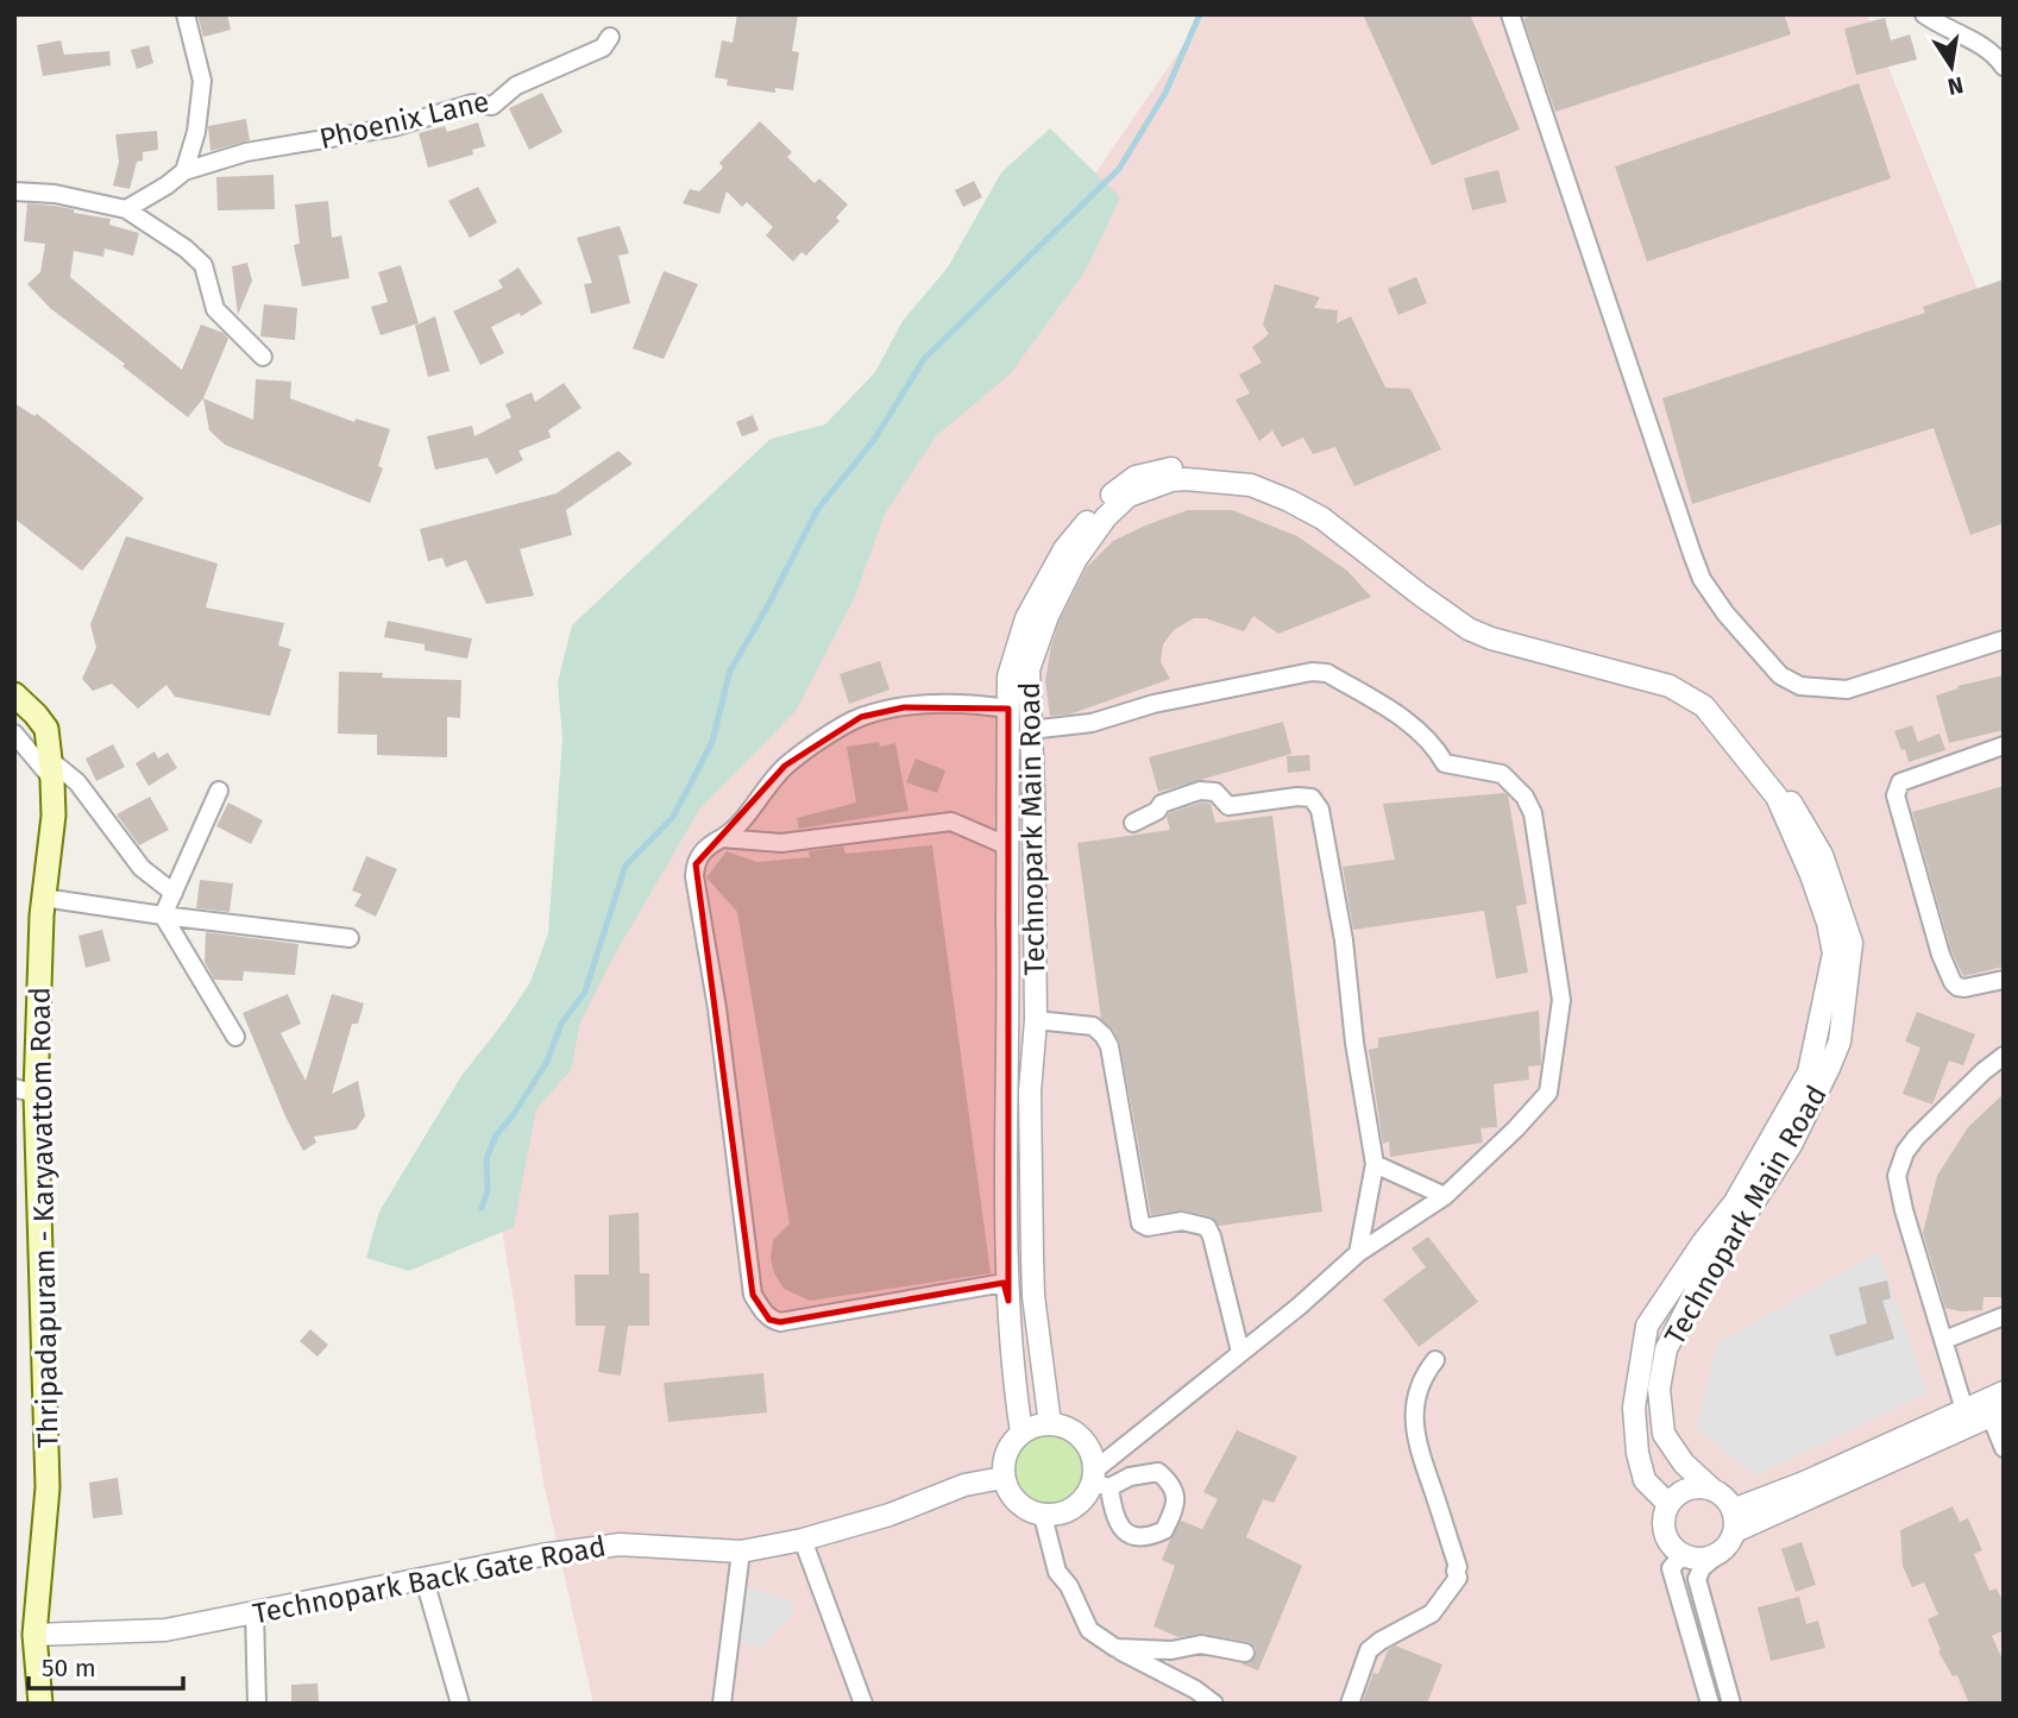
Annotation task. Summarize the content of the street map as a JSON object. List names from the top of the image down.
{
  "streets": {
    "main road": ["Thripadapuram - Karyavattom Road"],
    "street": ["Phoenix Lane", "Technopark Main Road", "Technopark Back Gate Road"]
  },
  "crossings": [
    ["Technopark Main Road", "Technopark Back Gate Road"],
    ["Thripadapuram - Karyavattom Road", "Technopark Back Gate Road"]
  ],
  "scale_bar": "50 m",
  "north": "bottom"
}
